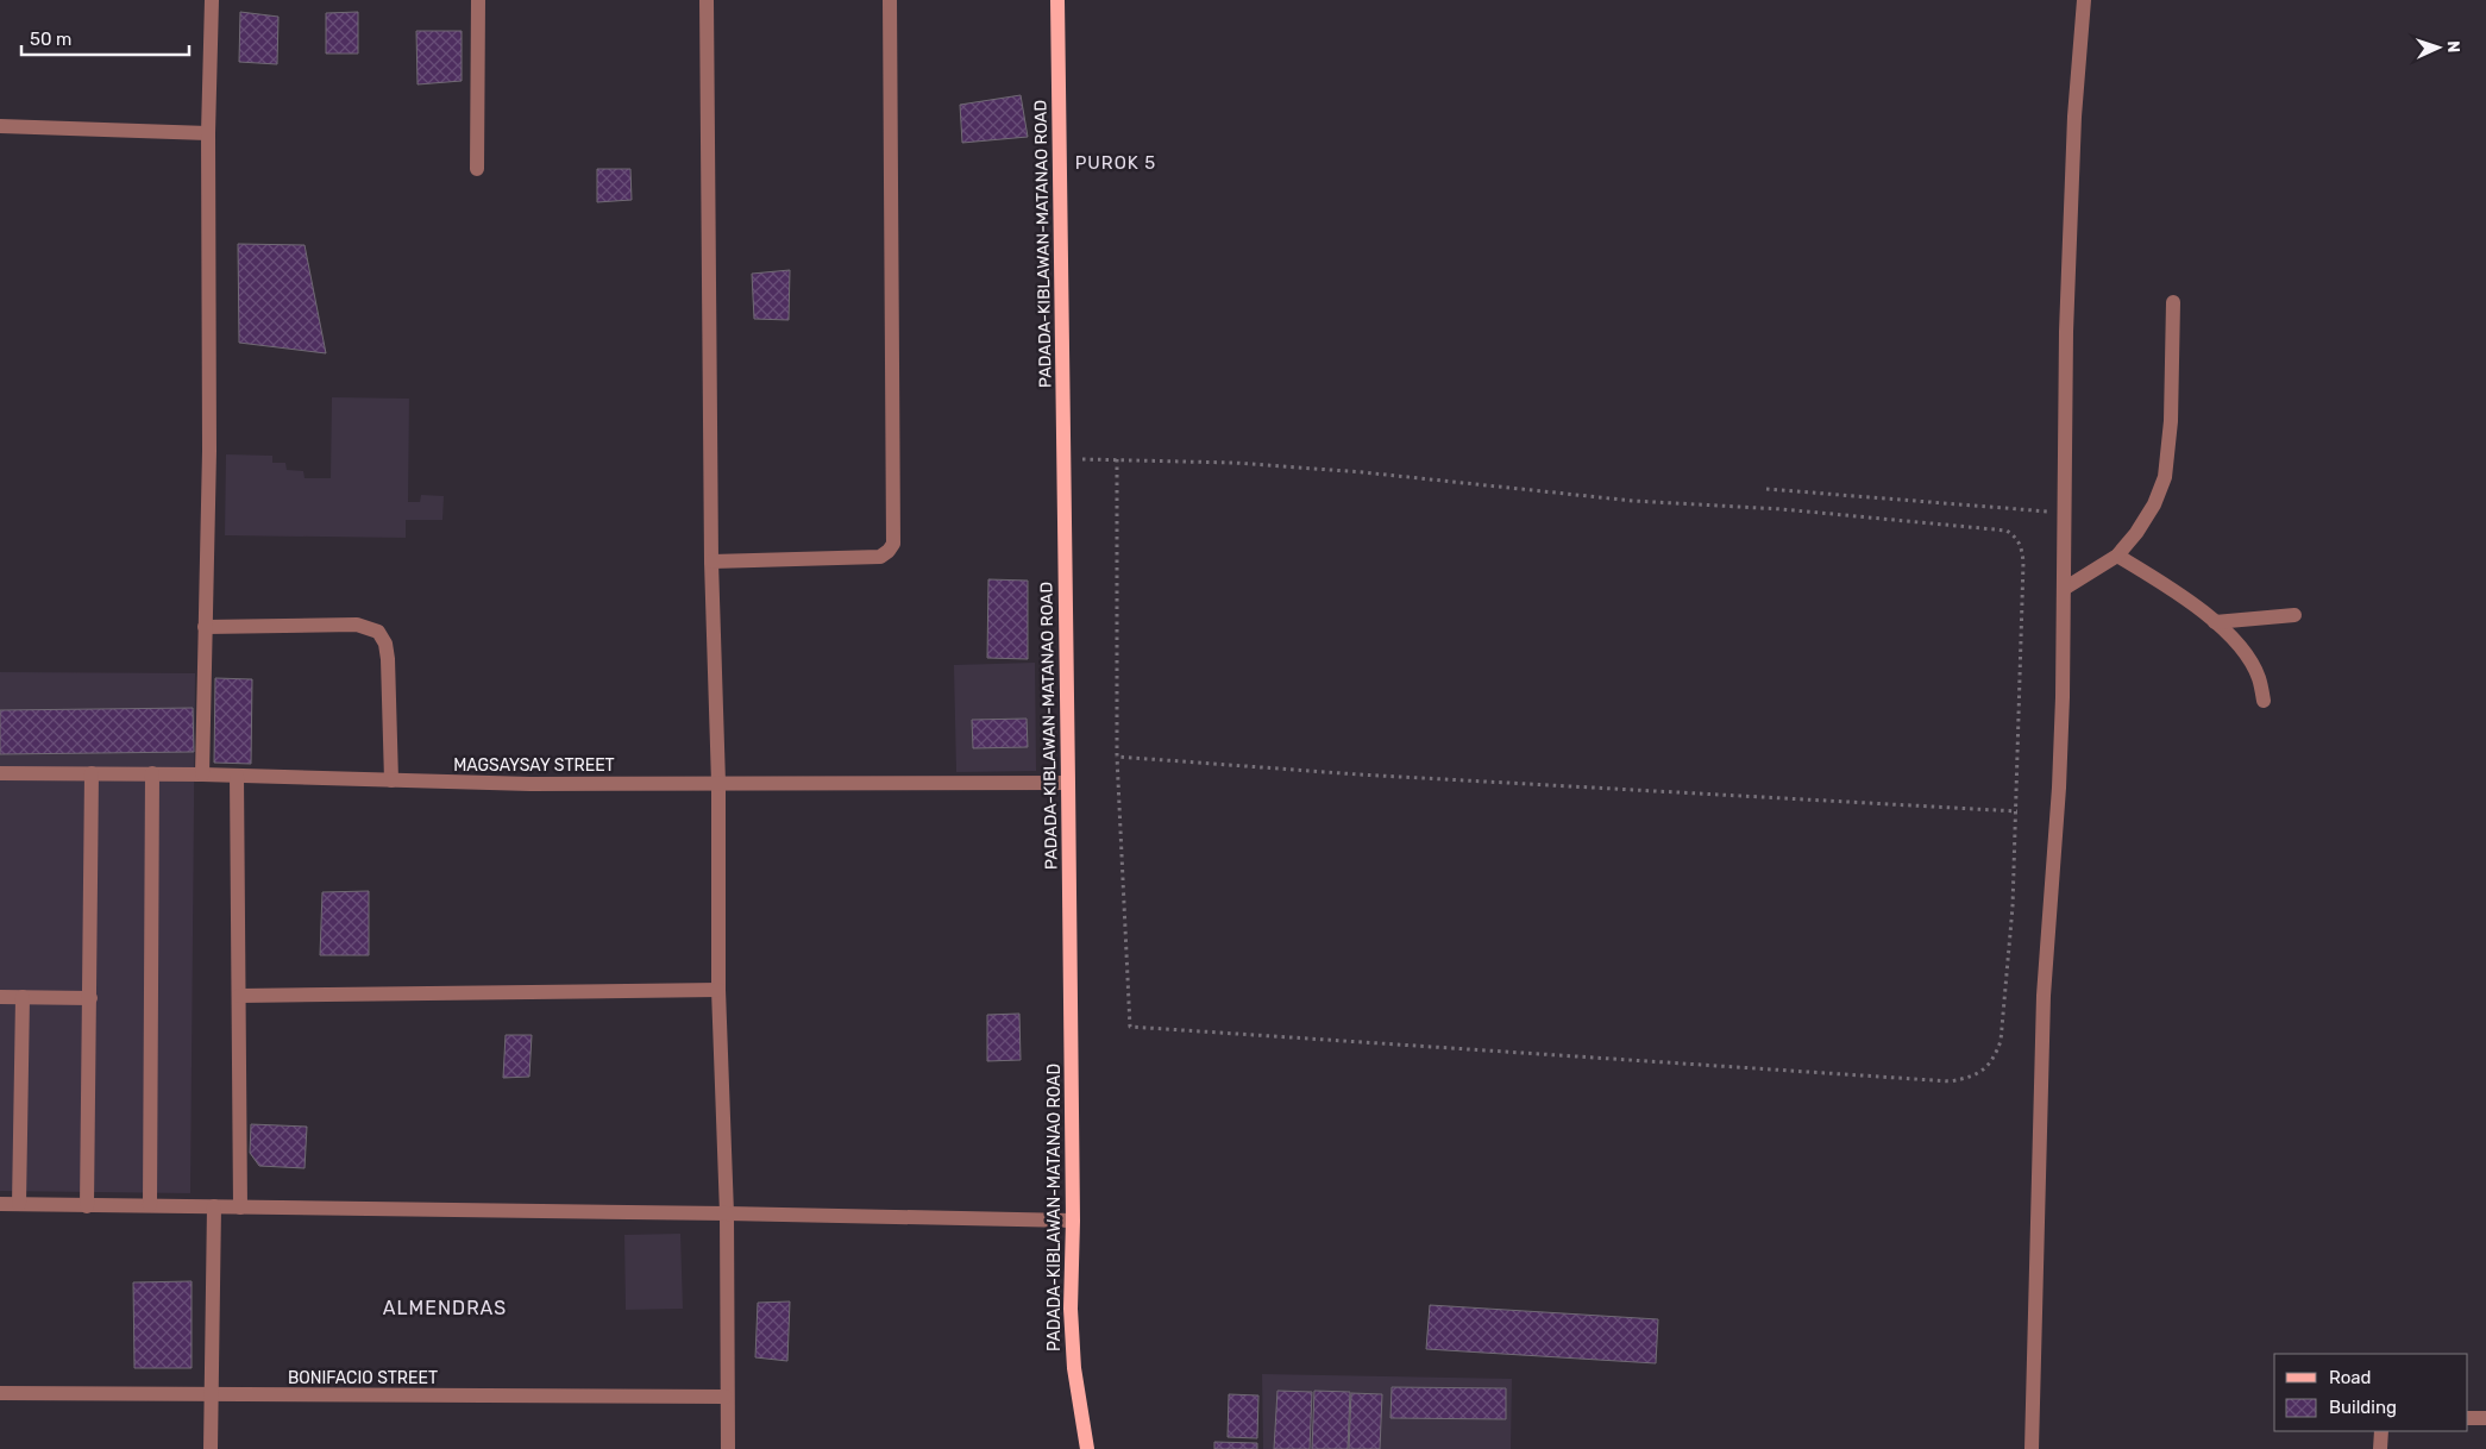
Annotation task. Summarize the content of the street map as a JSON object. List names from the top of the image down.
{
  "streets": {
    "main road": ["PADADA-KIBLAWAN-MATANAO ROAD"],
    "street": ["MAGSAYSAY STREET", "BONIFACIO STREET"]
  },
  "crossings": [
    ["PADADA-KIBLAWAN-MATANAO ROAD", "MAGSAYSAY STREET"]
  ],
  "districts": ["PUROK 5", "ALMENDRAS"],
  "legend": ["Road", "Building"],
  "scale_bar": "50 m",
  "north": "right"
}
